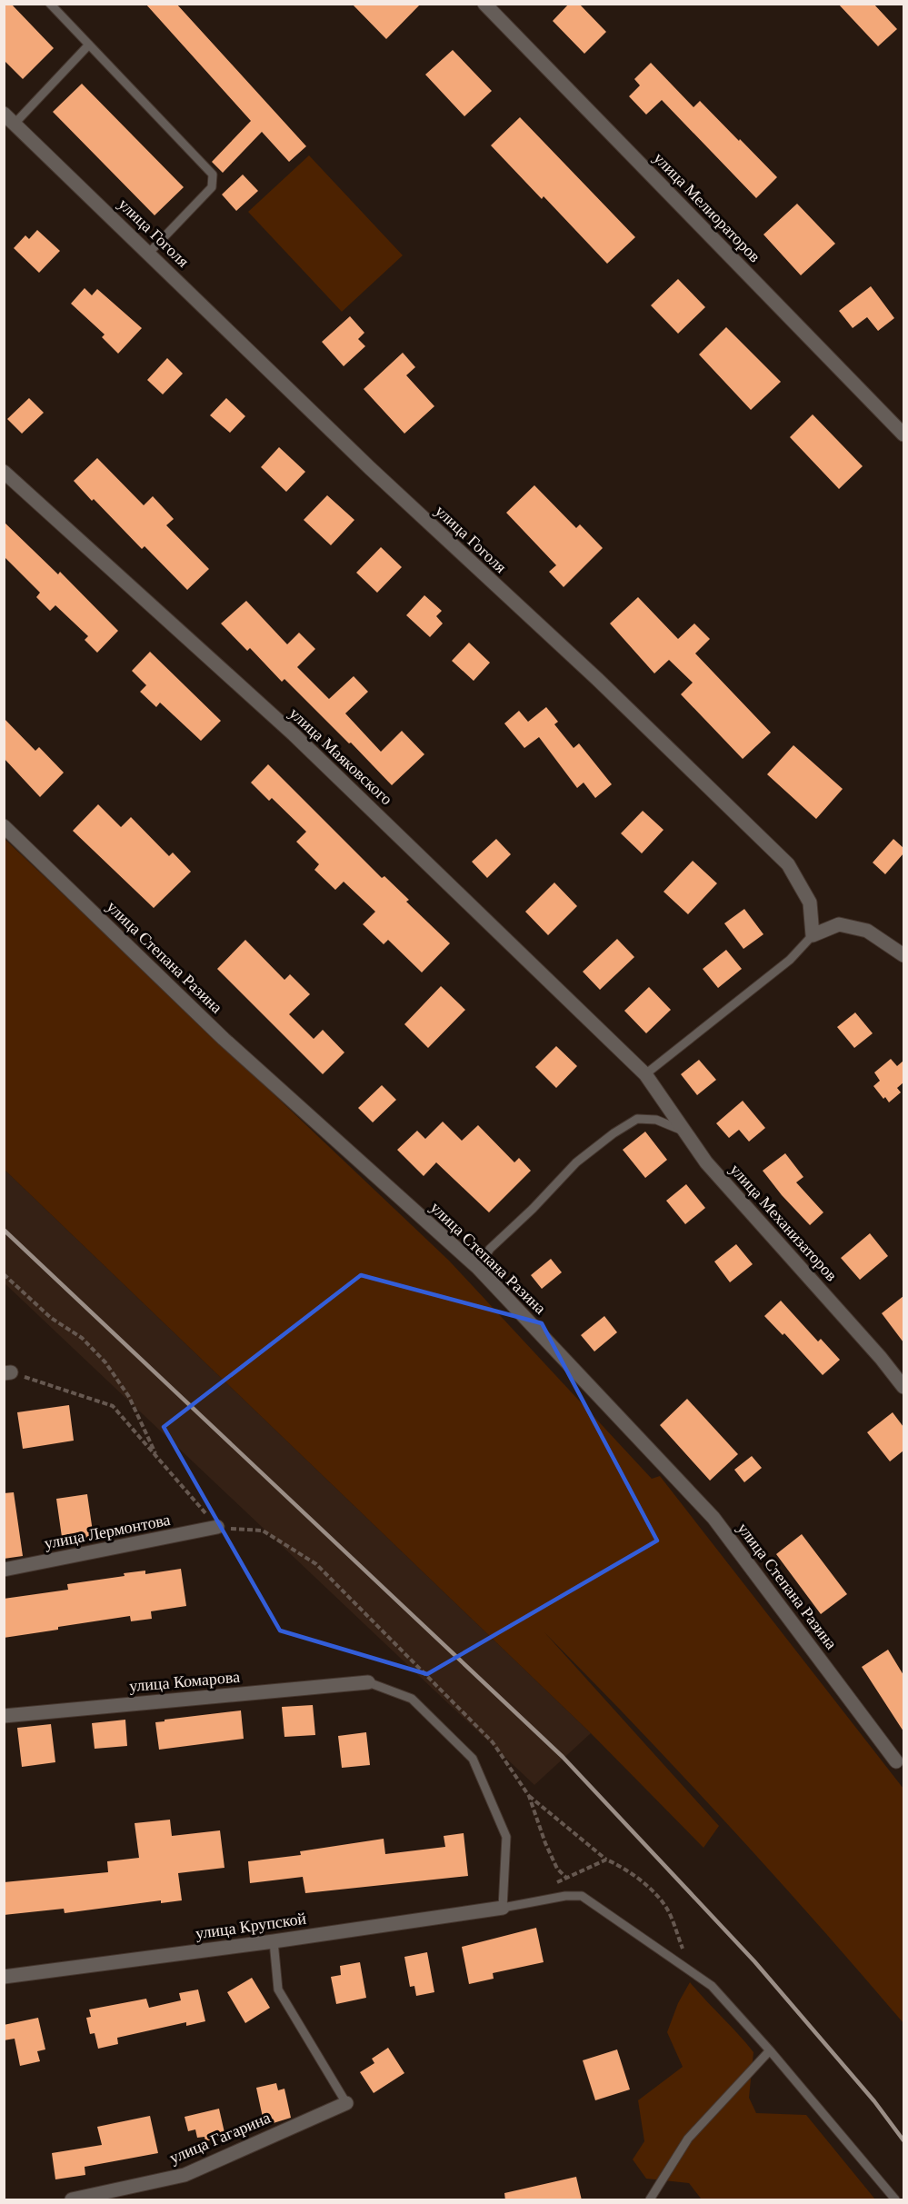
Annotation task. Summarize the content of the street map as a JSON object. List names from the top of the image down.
{
  "streets": {
    "street": [
      "улица Мелиораторов",
      "улица Гоголя",
      "улица Маяковского",
      "улица Степана Разина",
      "улица Механизаторов",
      "улица Лермонтова",
      "улица Комарова",
      "улица Крупской",
      "улица Гагарина"
    ]
  },
  "crossings": [
    ["улица Маяковского", "улица Механизаторов"]
  ]
}
